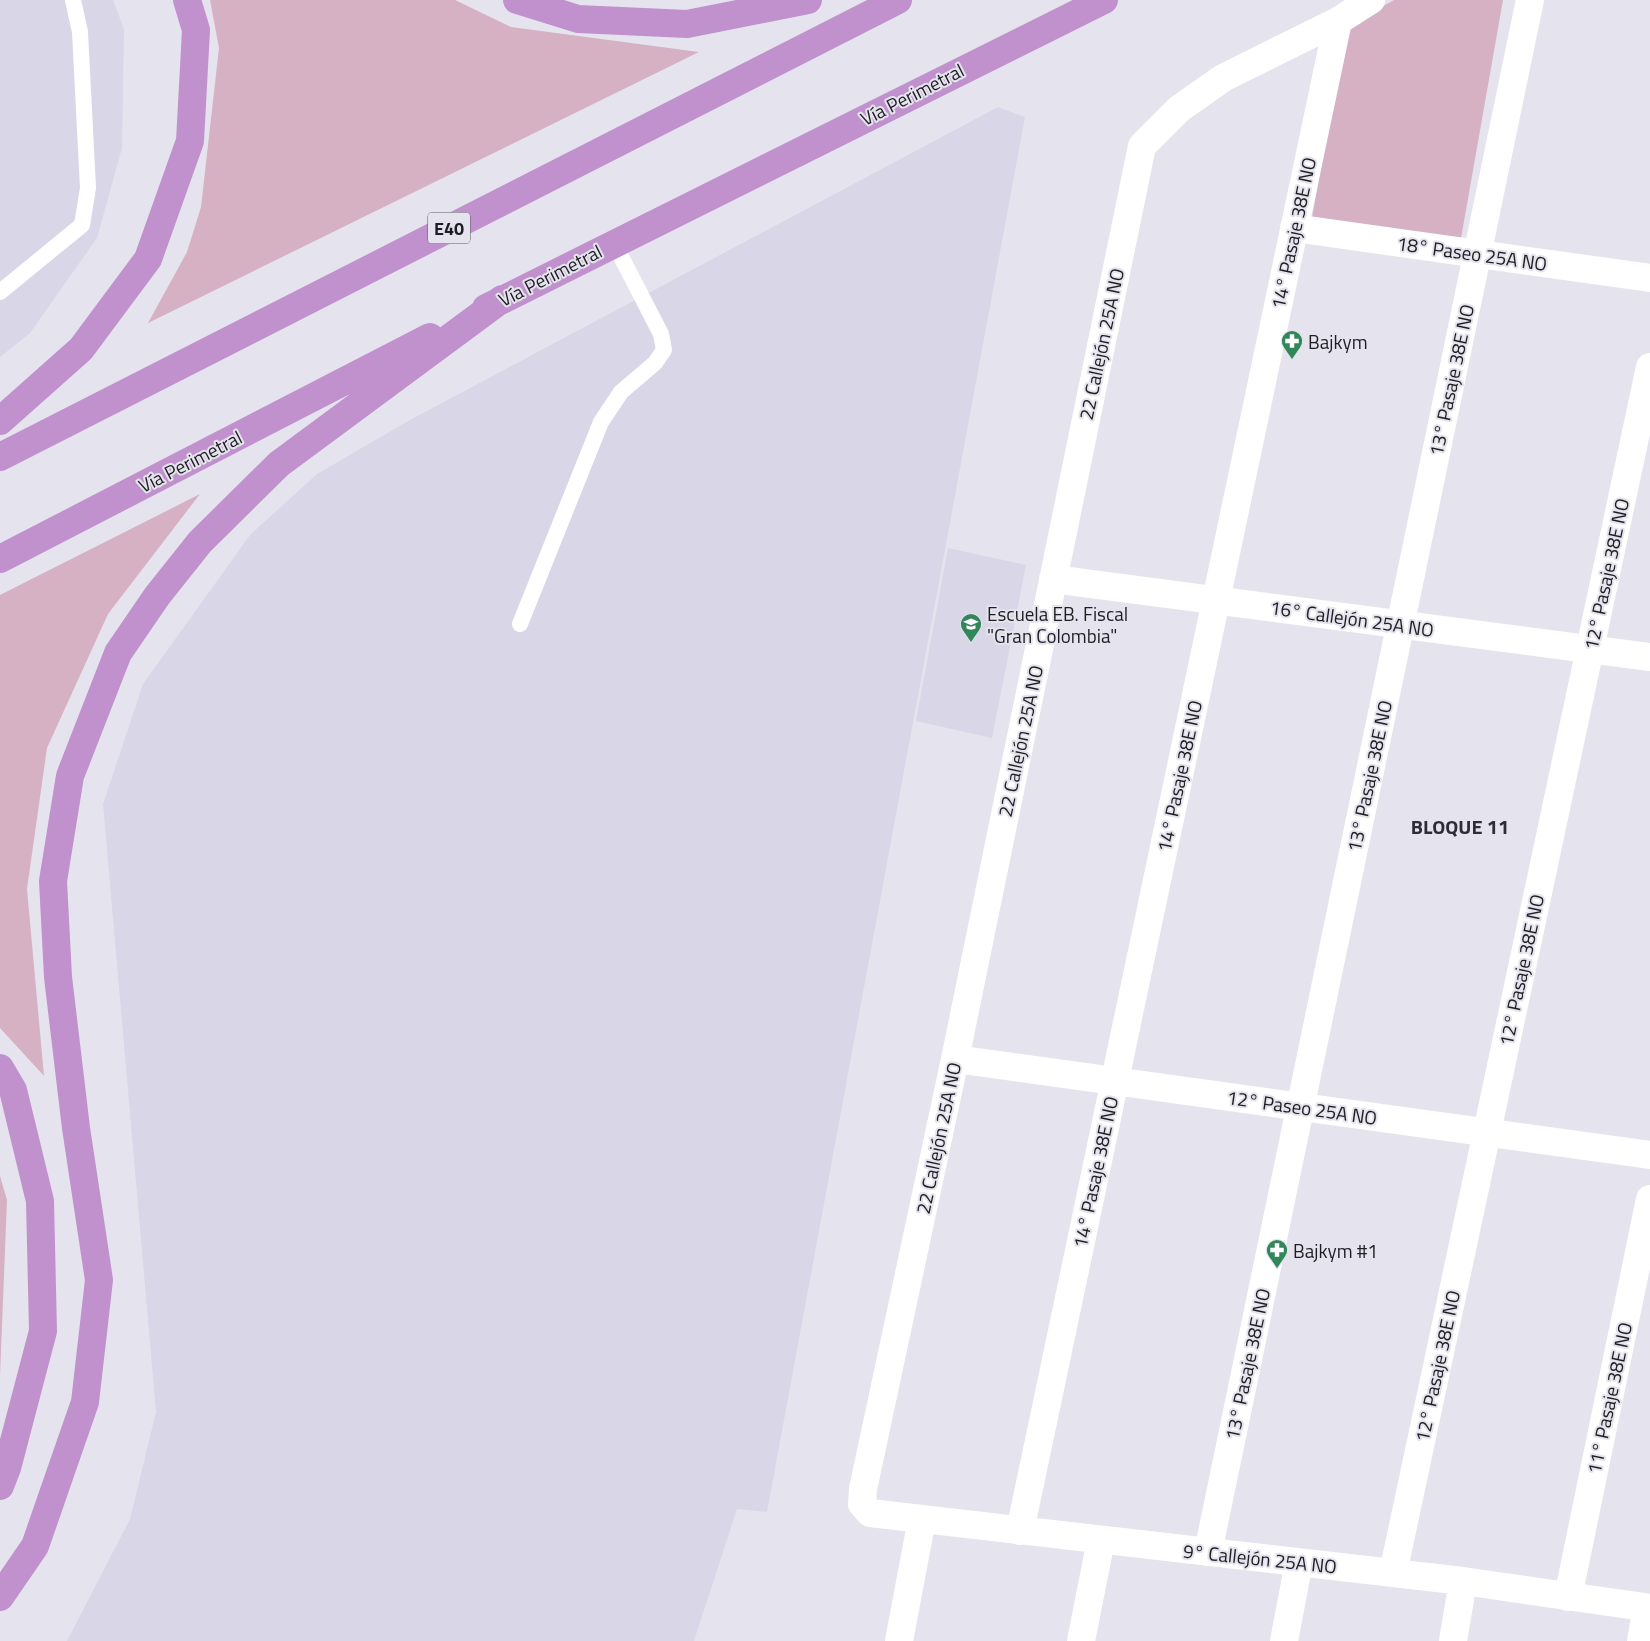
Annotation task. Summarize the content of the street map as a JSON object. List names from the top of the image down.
{
  "streets": {
    "highway": ["Vía Perimetral", "E40"],
    "street": [
      "14° Pasaje 38E NO",
      "18° Paseo 25A NO",
      "22 Callejón 25A NO",
      "13° Pasaje 38E NO",
      "12° Pasaje 38E NO",
      "16° Callejón 25A NO",
      "12° Paseo 25A NO",
      "11° Pasaje 38E NO",
      "9° Callejón 25A NO"
    ]
  },
  "crossings": [
    ["14° Pasaje 38E NO", "18° Paseo 25A NO"],
    ["14° Pasaje 38E NO", "22 Callejón 25A NO"],
    ["14° Pasaje 38E NO", "16° Callejón 25A NO"],
    ["14° Pasaje 38E NO", "12° Paseo 25A NO"],
    ["14° Pasaje 38E NO", "9° Callejón 25A NO"],
    ["18° Paseo 25A NO", "13° Pasaje 38E NO"],
    ["22 Callejón 25A NO", "16° Callejón 25A NO"],
    ["22 Callejón 25A NO", "12° Paseo 25A NO"],
    ["22 Callejón 25A NO", "9° Callejón 25A NO"],
    ["13° Pasaje 38E NO", "16° Callejón 25A NO"],
    ["13° Pasaje 38E NO", "12° Paseo 25A NO"],
    ["13° Pasaje 38E NO", "9° Callejón 25A NO"],
    ["12° Pasaje 38E NO", "16° Callejón 25A NO"],
    ["12° Pasaje 38E NO", "12° Paseo 25A NO"],
    ["12° Pasaje 38E NO", "9° Callejón 25A NO"],
    ["11° Pasaje 38E NO", "9° Callejón 25A NO"]
  ],
  "districts": ["BLOQUE 11"],
  "places": {
    "pharmacy": ["Bajkym", "Bajkym #1"],
    "school or university": ["Escuela EB. Fiscal \"Gran Colombia\""]
  }
}
